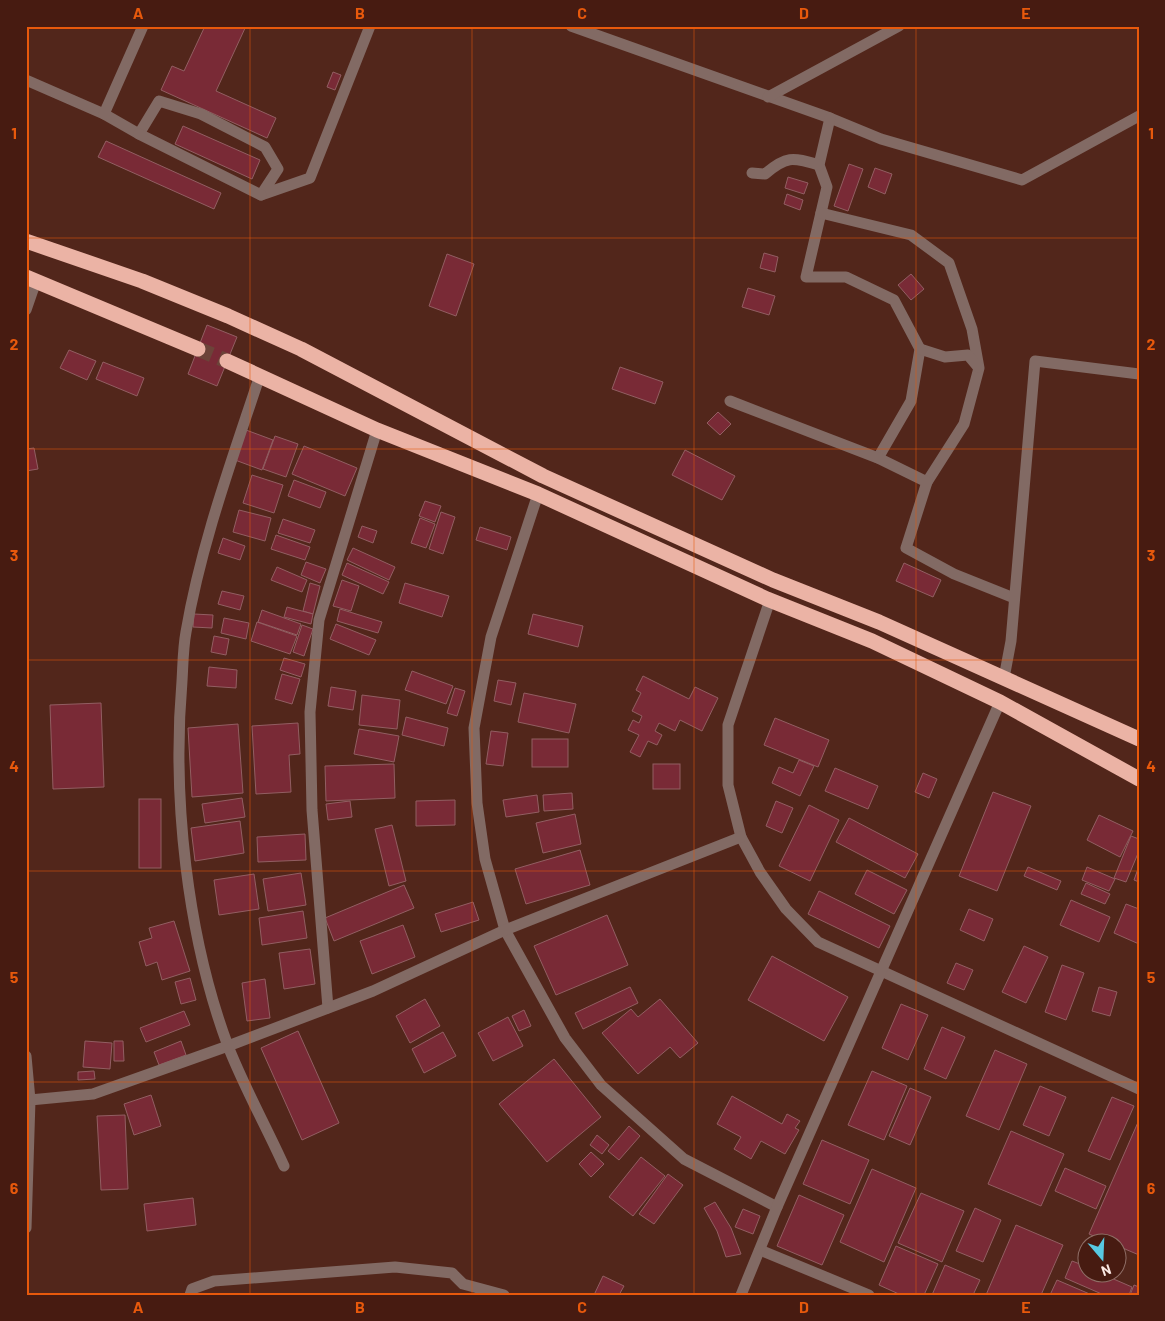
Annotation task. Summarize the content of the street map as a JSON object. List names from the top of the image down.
{
  "north": "bottom",
  "grid": {
    "columns": [
      "A",
      "B",
      "C",
      "D",
      "E"
    ],
    "rows": [
      "1",
      "2",
      "3",
      "4",
      "5",
      "6"
    ]
  }
}
